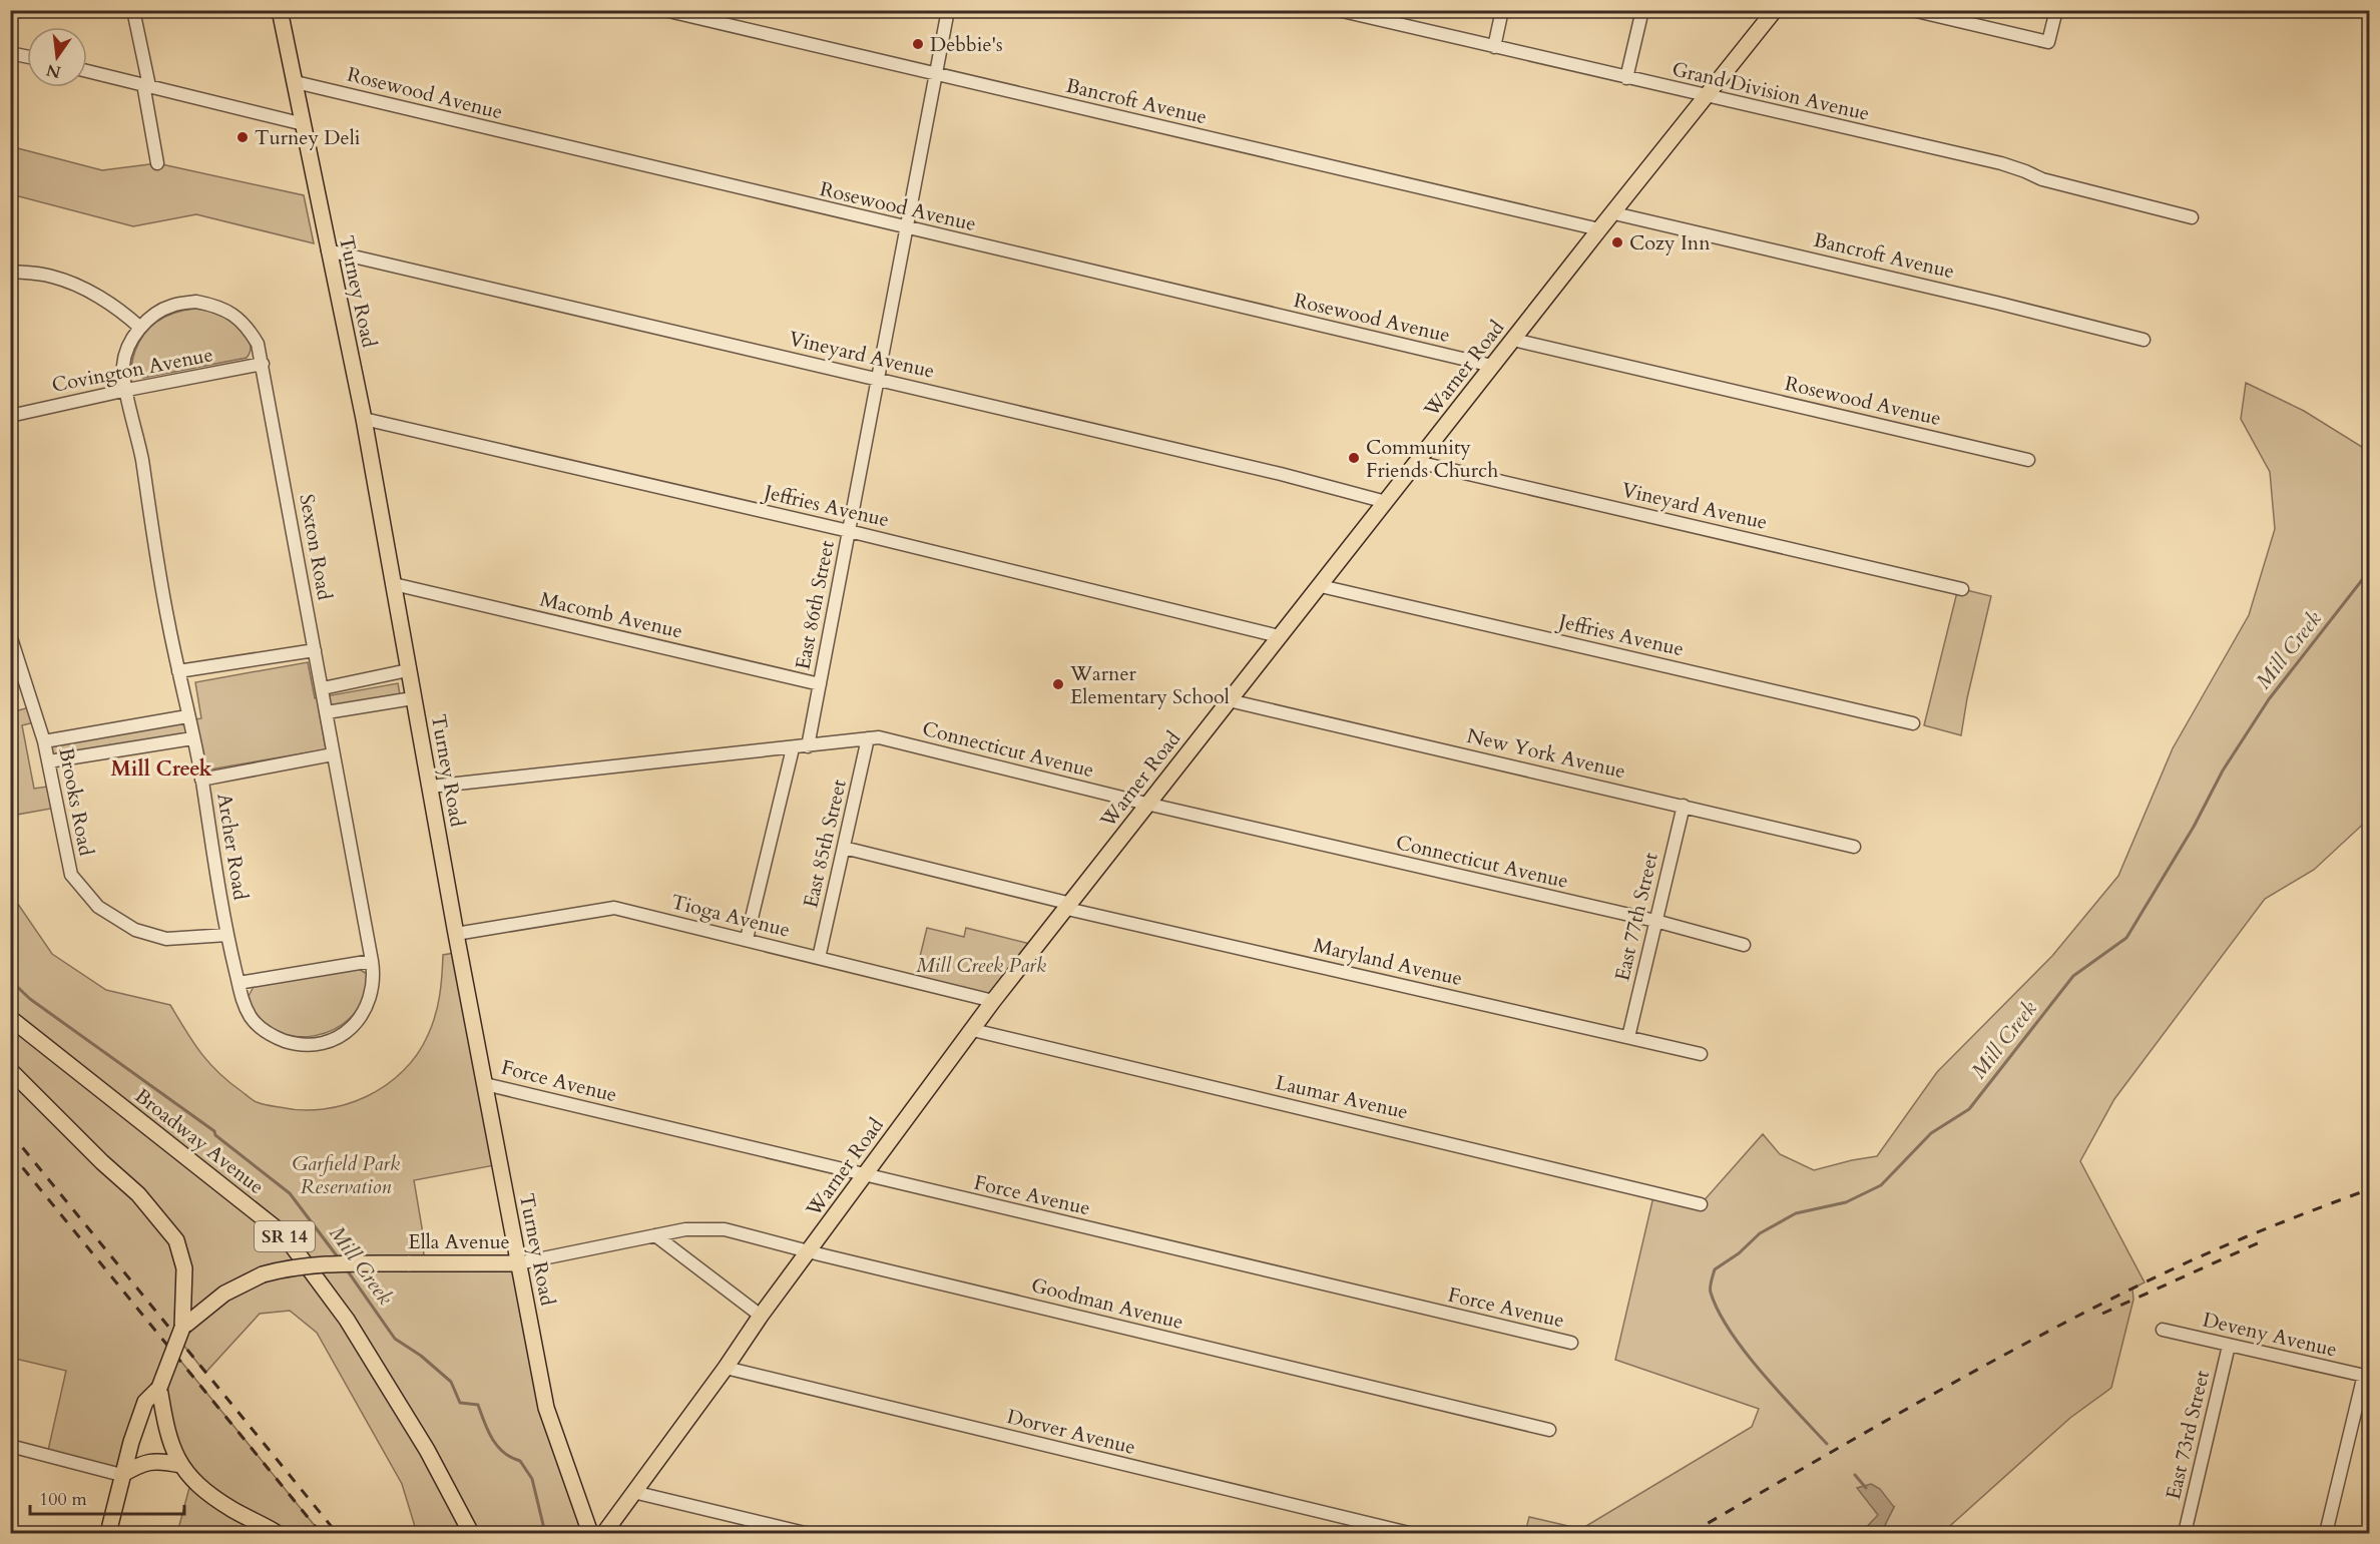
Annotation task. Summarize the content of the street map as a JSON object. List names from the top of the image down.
{
  "streets": {
    "main road": [
      "Turney Road",
      "Warner Road",
      "Broadway Avenue",
      "SR 14",
      "Ella Avenue"
    ],
    "street": [
      "Grand Division Avenue",
      "Rosewood Avenue",
      "Bancroft Avenue",
      "Vineyard Avenue",
      "Covington Avenue",
      "Jeffries Avenue",
      "Sexton Road",
      "East 86th Street",
      "Macomb Avenue",
      "Connecticut Avenue",
      "New York Avenue",
      "Brooks Road",
      "East 85th Street",
      "Archer Road",
      "Tioga Avenue",
      "East 77th Street",
      "Maryland Avenue",
      "Force Avenue",
      "Laumar Avenue",
      "Goodman Avenue",
      "Deveny Avenue",
      "Dorver Avenue",
      "East 73rd Street"
    ]
  },
  "crossings": [
    ["Grand Division Avenue", "Warner Road"],
    ["Rosewood Avenue", "Turney Road"],
    ["Rosewood Avenue", "Warner Road"],
    ["Rosewood Avenue", "East 86th Street"],
    ["Bancroft Avenue", "Warner Road"],
    ["Bancroft Avenue", "East 86th Street"],
    ["Turney Road", "Vineyard Avenue"],
    ["Turney Road", "Jeffries Avenue"],
    ["Turney Road", "Macomb Avenue"],
    ["Turney Road", "Connecticut Avenue"],
    ["Turney Road", "Tioga Avenue"],
    ["Turney Road", "Force Avenue"],
    ["Turney Road", "Ella Avenue"],
    ["Vineyard Avenue", "Warner Road"],
    ["Vineyard Avenue", "East 86th Street"],
    ["Warner Road", "Jeffries Avenue"],
    ["Warner Road", "Connecticut Avenue"],
    ["Warner Road", "New York Avenue"],
    ["Warner Road", "Tioga Avenue"],
    ["Warner Road", "Maryland Avenue"],
    ["Warner Road", "Force Avenue"],
    ["Warner Road", "Laumar Avenue"],
    ["Warner Road", "Goodman Avenue"],
    ["Warner Road", "Dorver Avenue"],
    ["Covington Avenue", "Sexton Road"],
    ["Covington Avenue", "Archer Road"],
    ["Jeffries Avenue", "East 86th Street"],
    ["Sexton Road", "Archer Road"],
    ["East 86th Street", "Macomb Avenue"],
    ["East 86th Street", "Connecticut Avenue"],
    ["Connecticut Avenue", "East 85th Street"],
    ["Connecticut Avenue", "East 77th Street"],
    ["New York Avenue", "East 77th Street"],
    ["Brooks Road", "Archer Road"],
    ["East 85th Street", "Tioga Avenue"],
    ["East 85th Street", "Maryland Avenue"],
    ["East 77th Street", "Maryland Avenue"],
    ["Ella Avenue", "Goodman Avenue"],
    ["Deveny Avenue", "East 73rd Street"]
  ],
  "districts": ["Mill Creek"],
  "water": ["Mill Creek"],
  "parks": ["Mill Creek Park", "Garfield Park Reservation"],
  "places": [
    "Debbie's",
    "Turney Deli",
    "Cozy Inn",
    "Community Friends Church",
    "Warner Elementary School"
  ],
  "scale_bar": "100 m",
  "north": "bottom"
}
